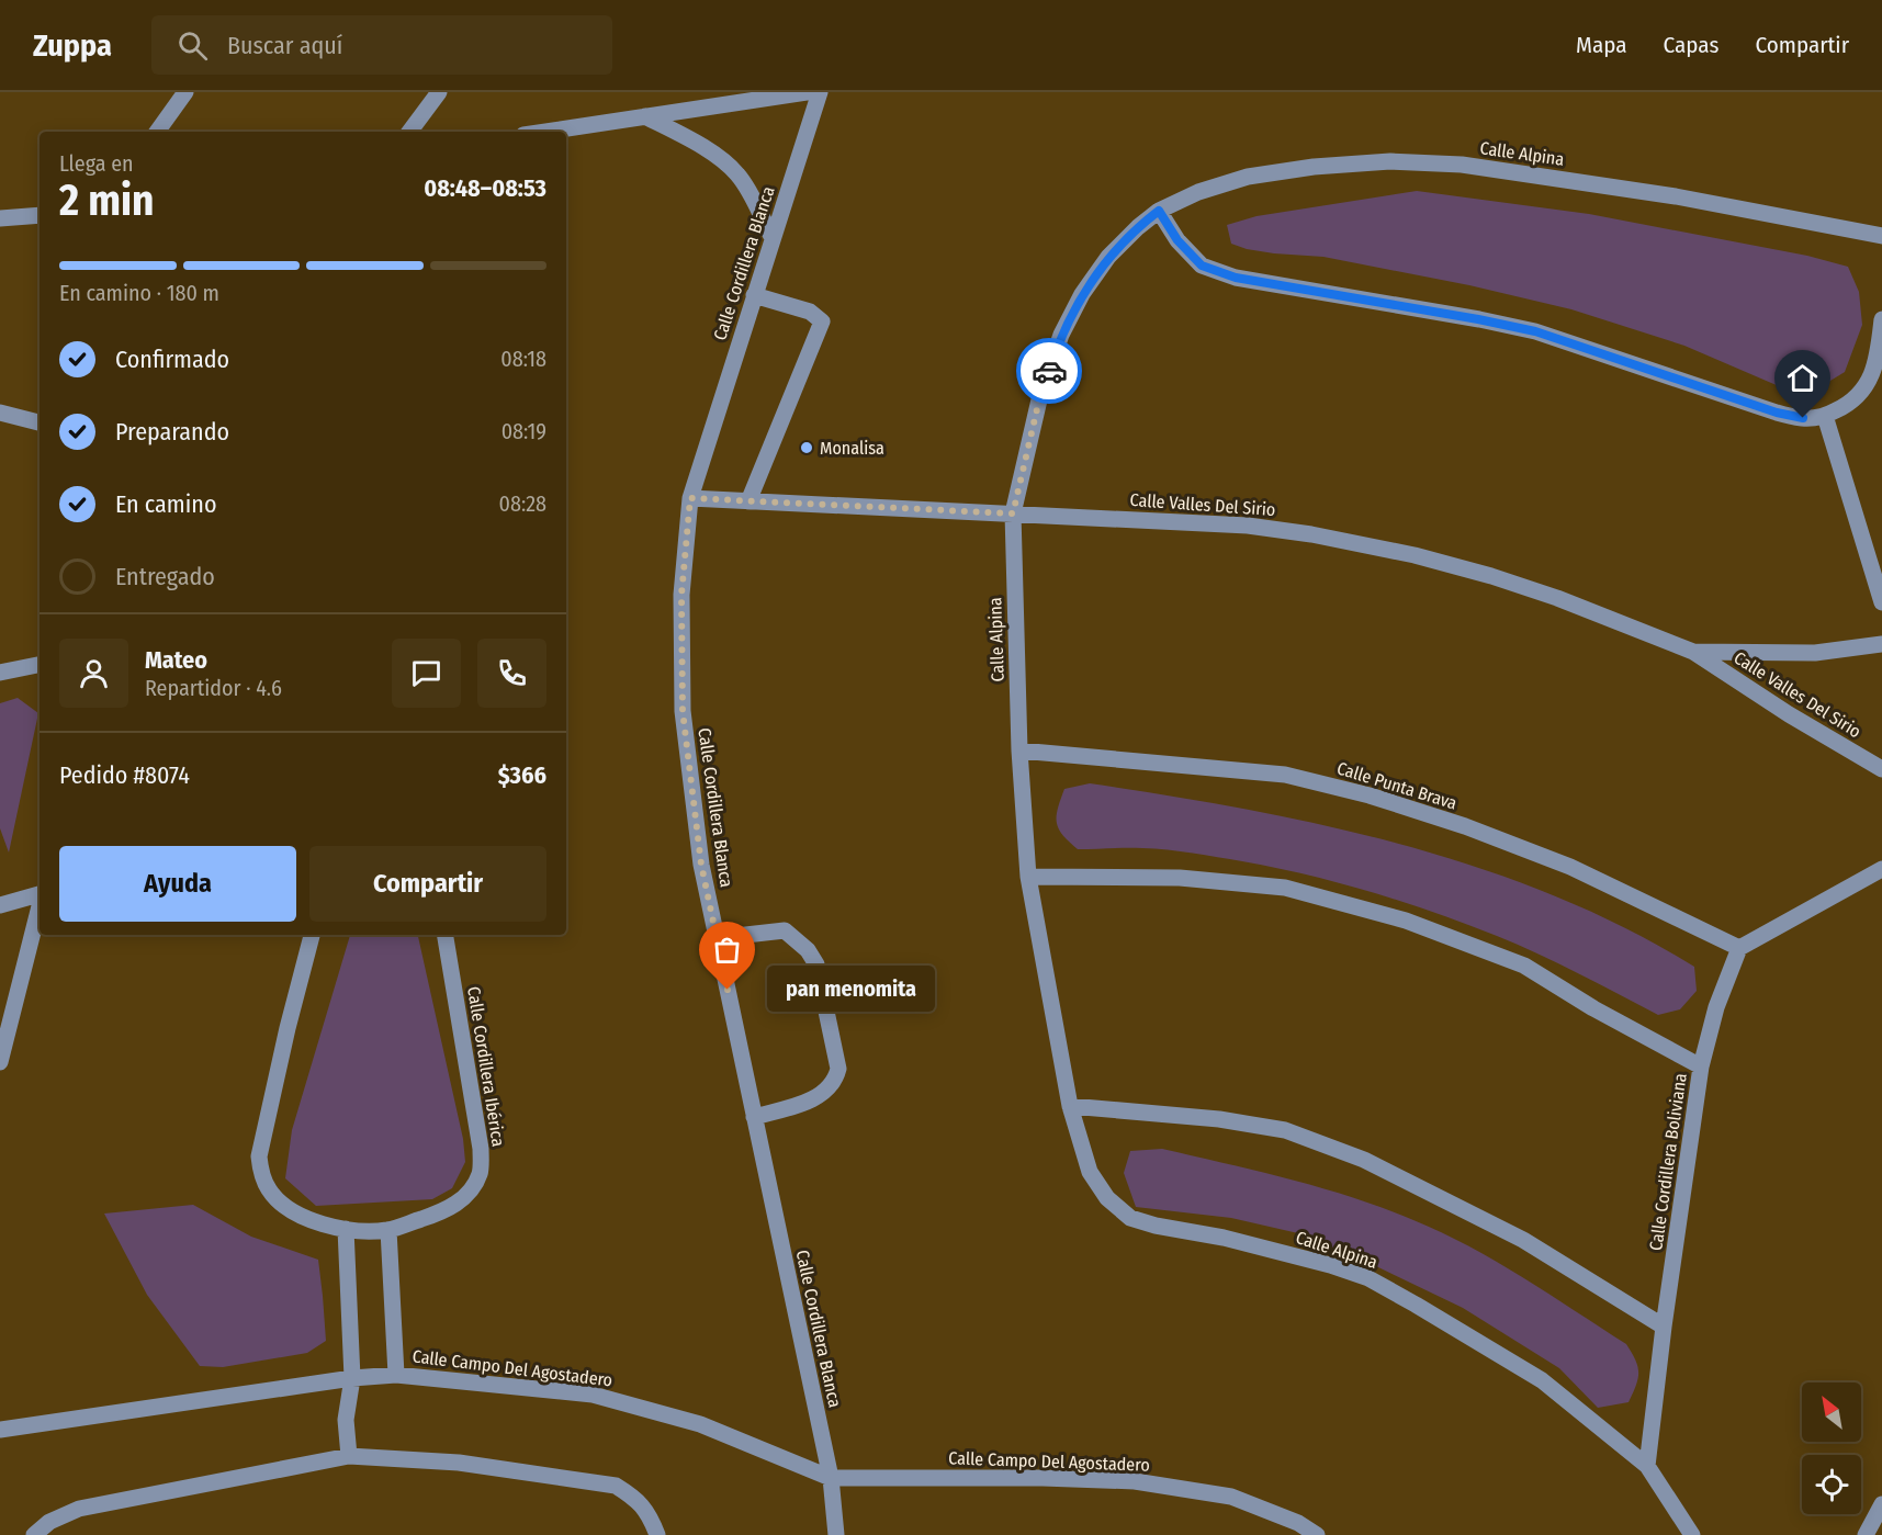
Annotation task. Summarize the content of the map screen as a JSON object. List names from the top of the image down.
{
  "streets": {
    "street": [
      "Calle Alpina",
      "Calle Cordillera Blanca",
      "Calle Valles Del Sirio",
      "Calle Punta Brava",
      "Calle Cordillera Ibérica",
      "Calle Cordillera Boliviana",
      "Calle Campo Del Agostadero"
    ]
  },
  "crossings": [
    ["Calle Alpina", "Calle Valles Del Sirio"],
    ["Calle Alpina", "Calle Punta Brava"],
    ["Calle Alpina", "Calle Cordillera Boliviana"],
    ["Calle Cordillera Blanca", "Calle Valles Del Sirio"],
    ["Calle Cordillera Blanca", "Calle Campo Del Agostadero"],
    ["Calle Punta Brava", "Calle Cordillera Boliviana"]
  ],
  "places": ["Monalisa", "pan menomita"],
  "north": "top left",
  "page": {
    "header": "Zuppa",
    "search": "Buscar aquí",
    "nav": ["Mapa", "Capas", "Compartir"],
    "heading": ["2 min", "Llega en", "08:48–08:53"],
    "panel": [
      "Mateo",
      "Repartidor · 4.6",
      "Pedido #8074",
      "$366"
    ],
    "bar": "En camino · 180 m",
    "list": [
      ["Confirmado", "08:18"],
      ["Preparando", "08:19"],
      ["En camino", "08:28"],
      "Entregado"
    ],
    "buttons": ["Ayuda", "Compartir"],
    "bubble": "pan menomita"
  }
}
